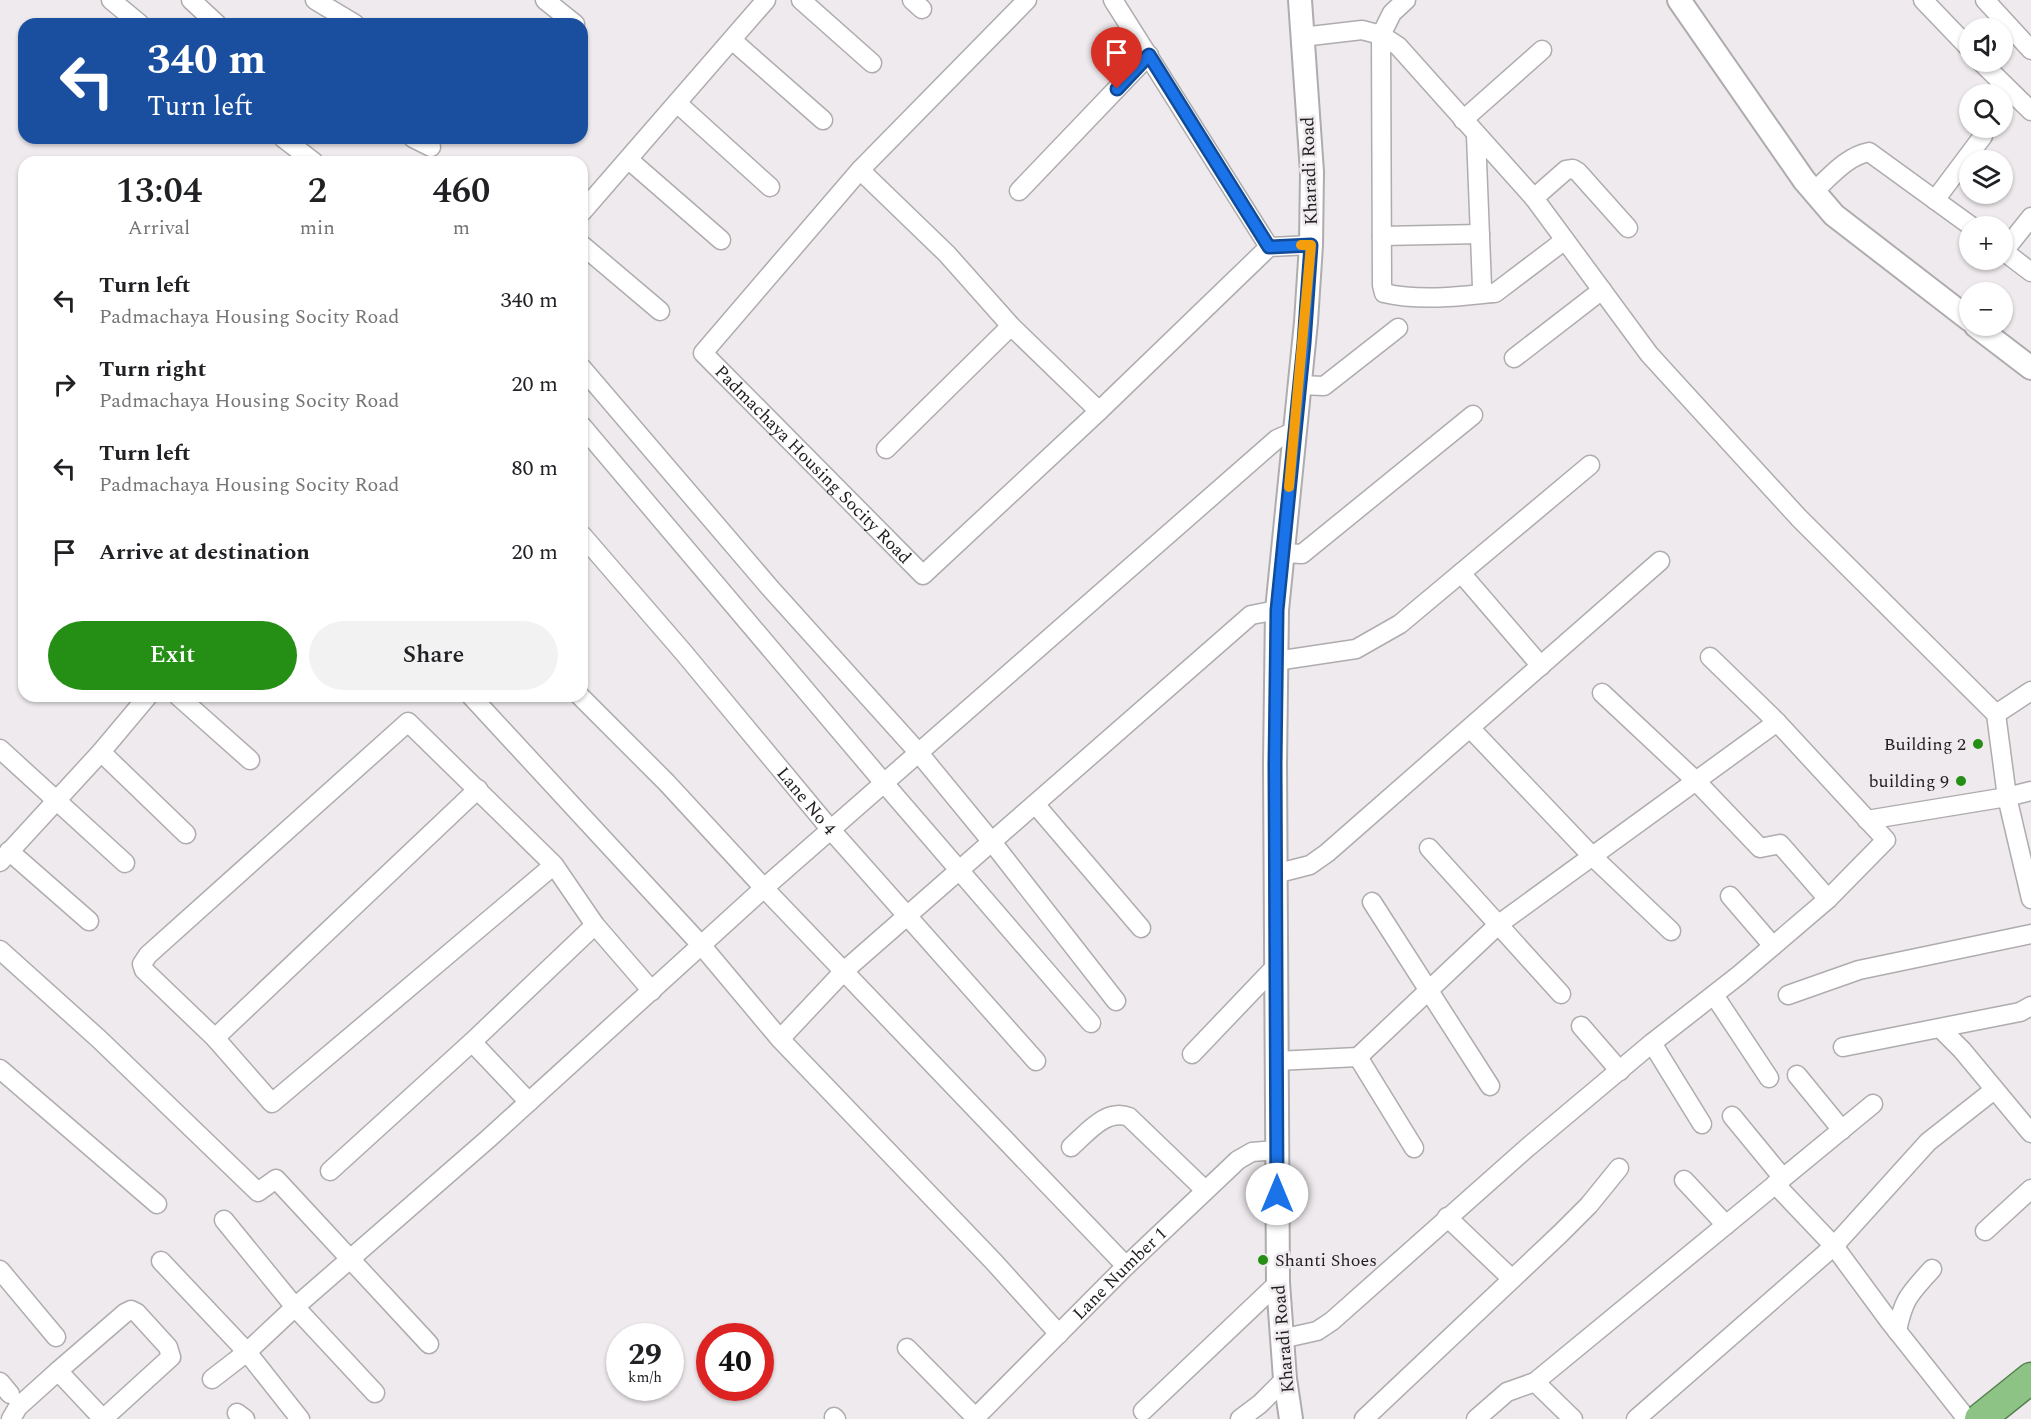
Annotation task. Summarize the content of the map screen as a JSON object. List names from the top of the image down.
{
  "streets": {
    "street": [
      "Kharadi Road",
      "Padmachaya Housing Socity Road",
      "Lane No 4",
      "Lane Number 1"
    ]
  },
  "crossings": [
    ["Kharadi Road", "Lane Number 1"]
  ],
  "places": ["Building 2", "building 9", "Shanti Shoes"],
  "page": {
    "map_buttons": ["+", "−"],
    "turn": ["340 m", "Turn left"],
    "eta": [
      "13:04",
      "Arrival",
      "2",
      "min",
      "460",
      "m"
    ],
    "list": [
      {
        "name": "Turn left",
        "note": "Padmachaya Housing Socity Road",
        "value": "340 m"
      },
      {
        "name": "Turn right",
        "note": "Padmachaya Housing Socity Road",
        "value": "20 m"
      },
      {
        "name": "Turn left",
        "note": "Padmachaya Housing Socity Road",
        "value": "80 m"
      },
      {
        "name": "Arrive at destination",
        "value": "20 m"
      }
    ],
    "buttons": ["Exit", "Share"],
    "speed": "29 km/h",
    "limit": "40"
  }
}
